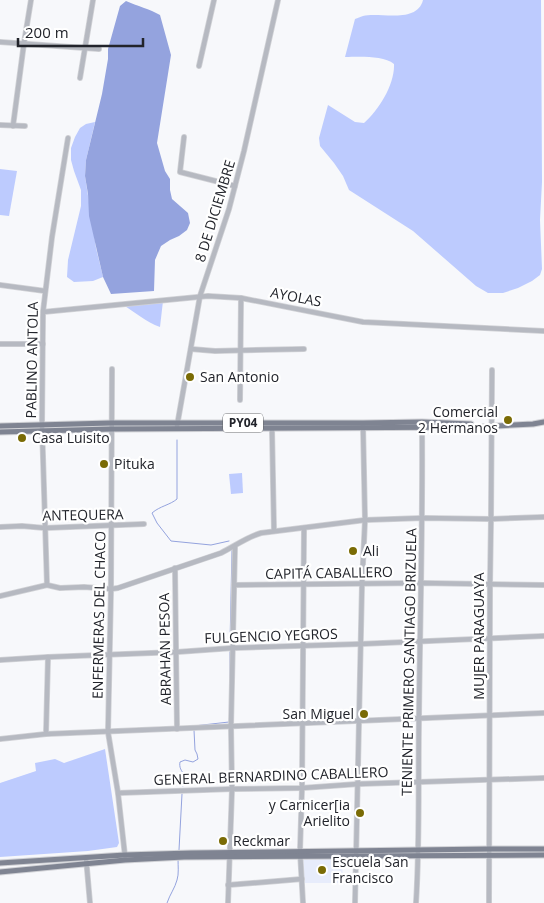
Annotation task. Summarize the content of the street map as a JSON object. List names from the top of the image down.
{
  "streets": {
    "main road": ["PY04"],
    "street": [
      "8 DE DICIEMBRE",
      "AYOLAS",
      "PABLINO ANTOLA",
      "ANTEQUERA",
      "CAPITÁ CABALLERO",
      "ENFERMERAS DEL CHACO",
      "FULGENCIO YEGROS",
      "MUJER PARAGUAYA",
      "ABRAHAN PESOA",
      "TENIENTE PRIMERO SANTIAGO BRIZUELA",
      "GENERAL BERNARDINO CABALLERO"
    ]
  },
  "crossings": [
    ["8 DE DICIEMBRE", "AYOLAS"],
    ["8 DE DICIEMBRE", "PY04"],
    ["AYOLAS", "PABLINO ANTOLA"],
    ["PABLINO ANTOLA", "PY04"],
    ["PABLINO ANTOLA", "ANTEQUERA"],
    ["PY04", "ENFERMERAS DEL CHACO"],
    ["PY04", "MUJER PARAGUAYA"],
    ["PY04", "TENIENTE PRIMERO SANTIAGO BRIZUELA"],
    ["ANTEQUERA", "ENFERMERAS DEL CHACO"],
    ["CAPITÁ CABALLERO", "MUJER PARAGUAYA"],
    ["CAPITÁ CABALLERO", "TENIENTE PRIMERO SANTIAGO BRIZUELA"],
    ["ENFERMERAS DEL CHACO", "FULGENCIO YEGROS"],
    ["ENFERMERAS DEL CHACO", "GENERAL BERNARDINO CABALLERO"],
    ["FULGENCIO YEGROS", "MUJER PARAGUAYA"],
    ["FULGENCIO YEGROS", "ABRAHAN PESOA"],
    ["FULGENCIO YEGROS", "TENIENTE PRIMERO SANTIAGO BRIZUELA"],
    ["MUJER PARAGUAYA", "GENERAL BERNARDINO CABALLERO"],
    ["TENIENTE PRIMERO SANTIAGO BRIZUELA", "GENERAL BERNARDINO CABALLERO"]
  ],
  "places": [
    "San Antonio",
    "Comercial 2 Hermanos",
    "Casa Luisito",
    "Pituka",
    "Ali",
    "San Miguel",
    "y Carnicer[ia Arielito",
    "Reckmar",
    "Escuela San Francisco"
  ],
  "scale_bar": "200 m"
}
